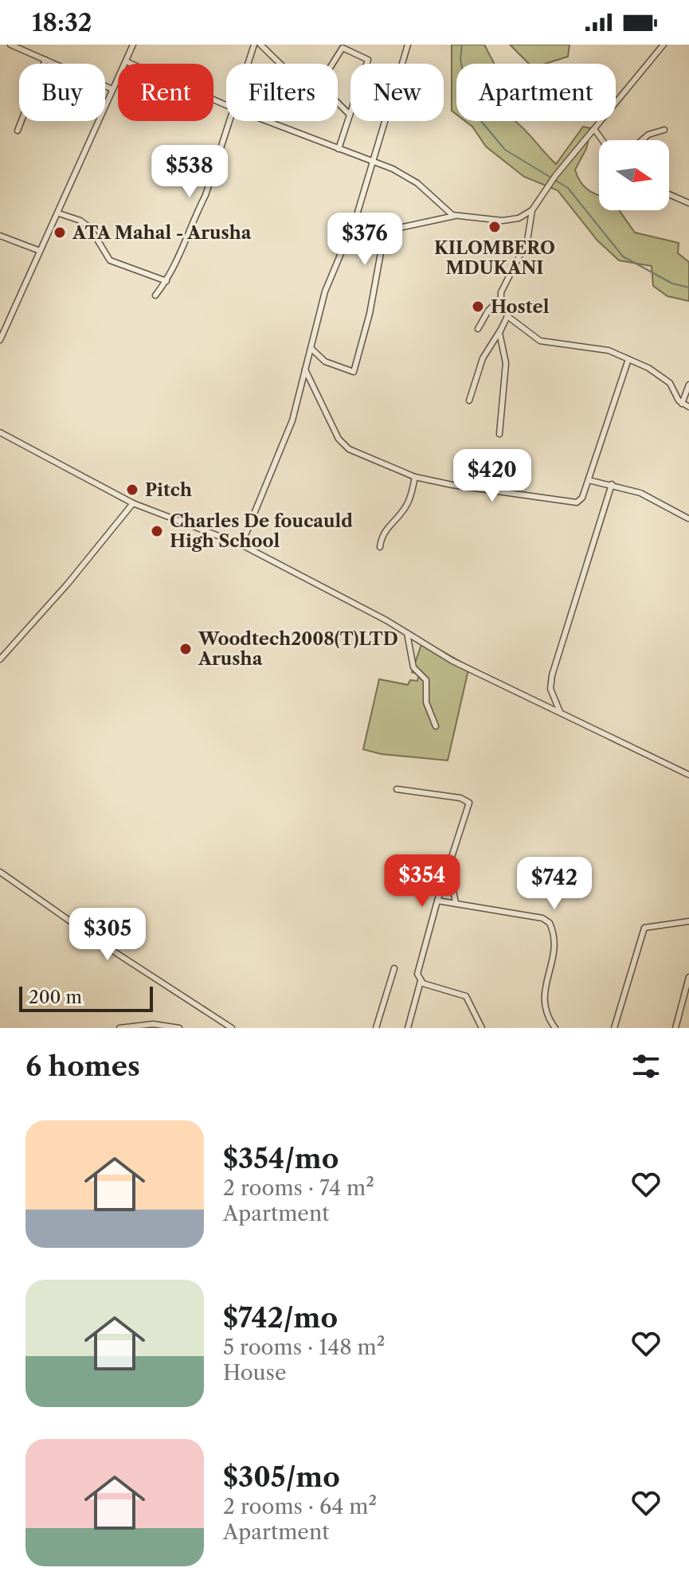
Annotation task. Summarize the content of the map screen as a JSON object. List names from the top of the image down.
{
  "places": [
    "KILOMBERO MDUKANI",
    "ATA Mahal - Arusha",
    "Hostel",
    "Pitch",
    "Charles De foucauld High School",
    "Woodtech2008(T)LTD Arusha"
  ],
  "scale_bar": "200 m",
  "north": "right",
  "page": {
    "status": "18:32",
    "chip": [
      "Buy",
      "Rent",
      "Filters",
      "New",
      "Apartment"
    ],
    "price": [
      "$538",
      "$376",
      "$420",
      "$354",
      "$742",
      "$305"
    ],
    "scale": "200 m",
    "heading": "6 homes",
    "list": [
      {
        "name": "$354/mo",
        "note": "2 rooms · 74 m² · Apartment"
      },
      {
        "name": "$742/mo",
        "note": "5 rooms · 148 m² · House"
      },
      {
        "name": "$305/mo",
        "note": "2 rooms · 64 m² · Apartment"
      }
    ]
  }
}
